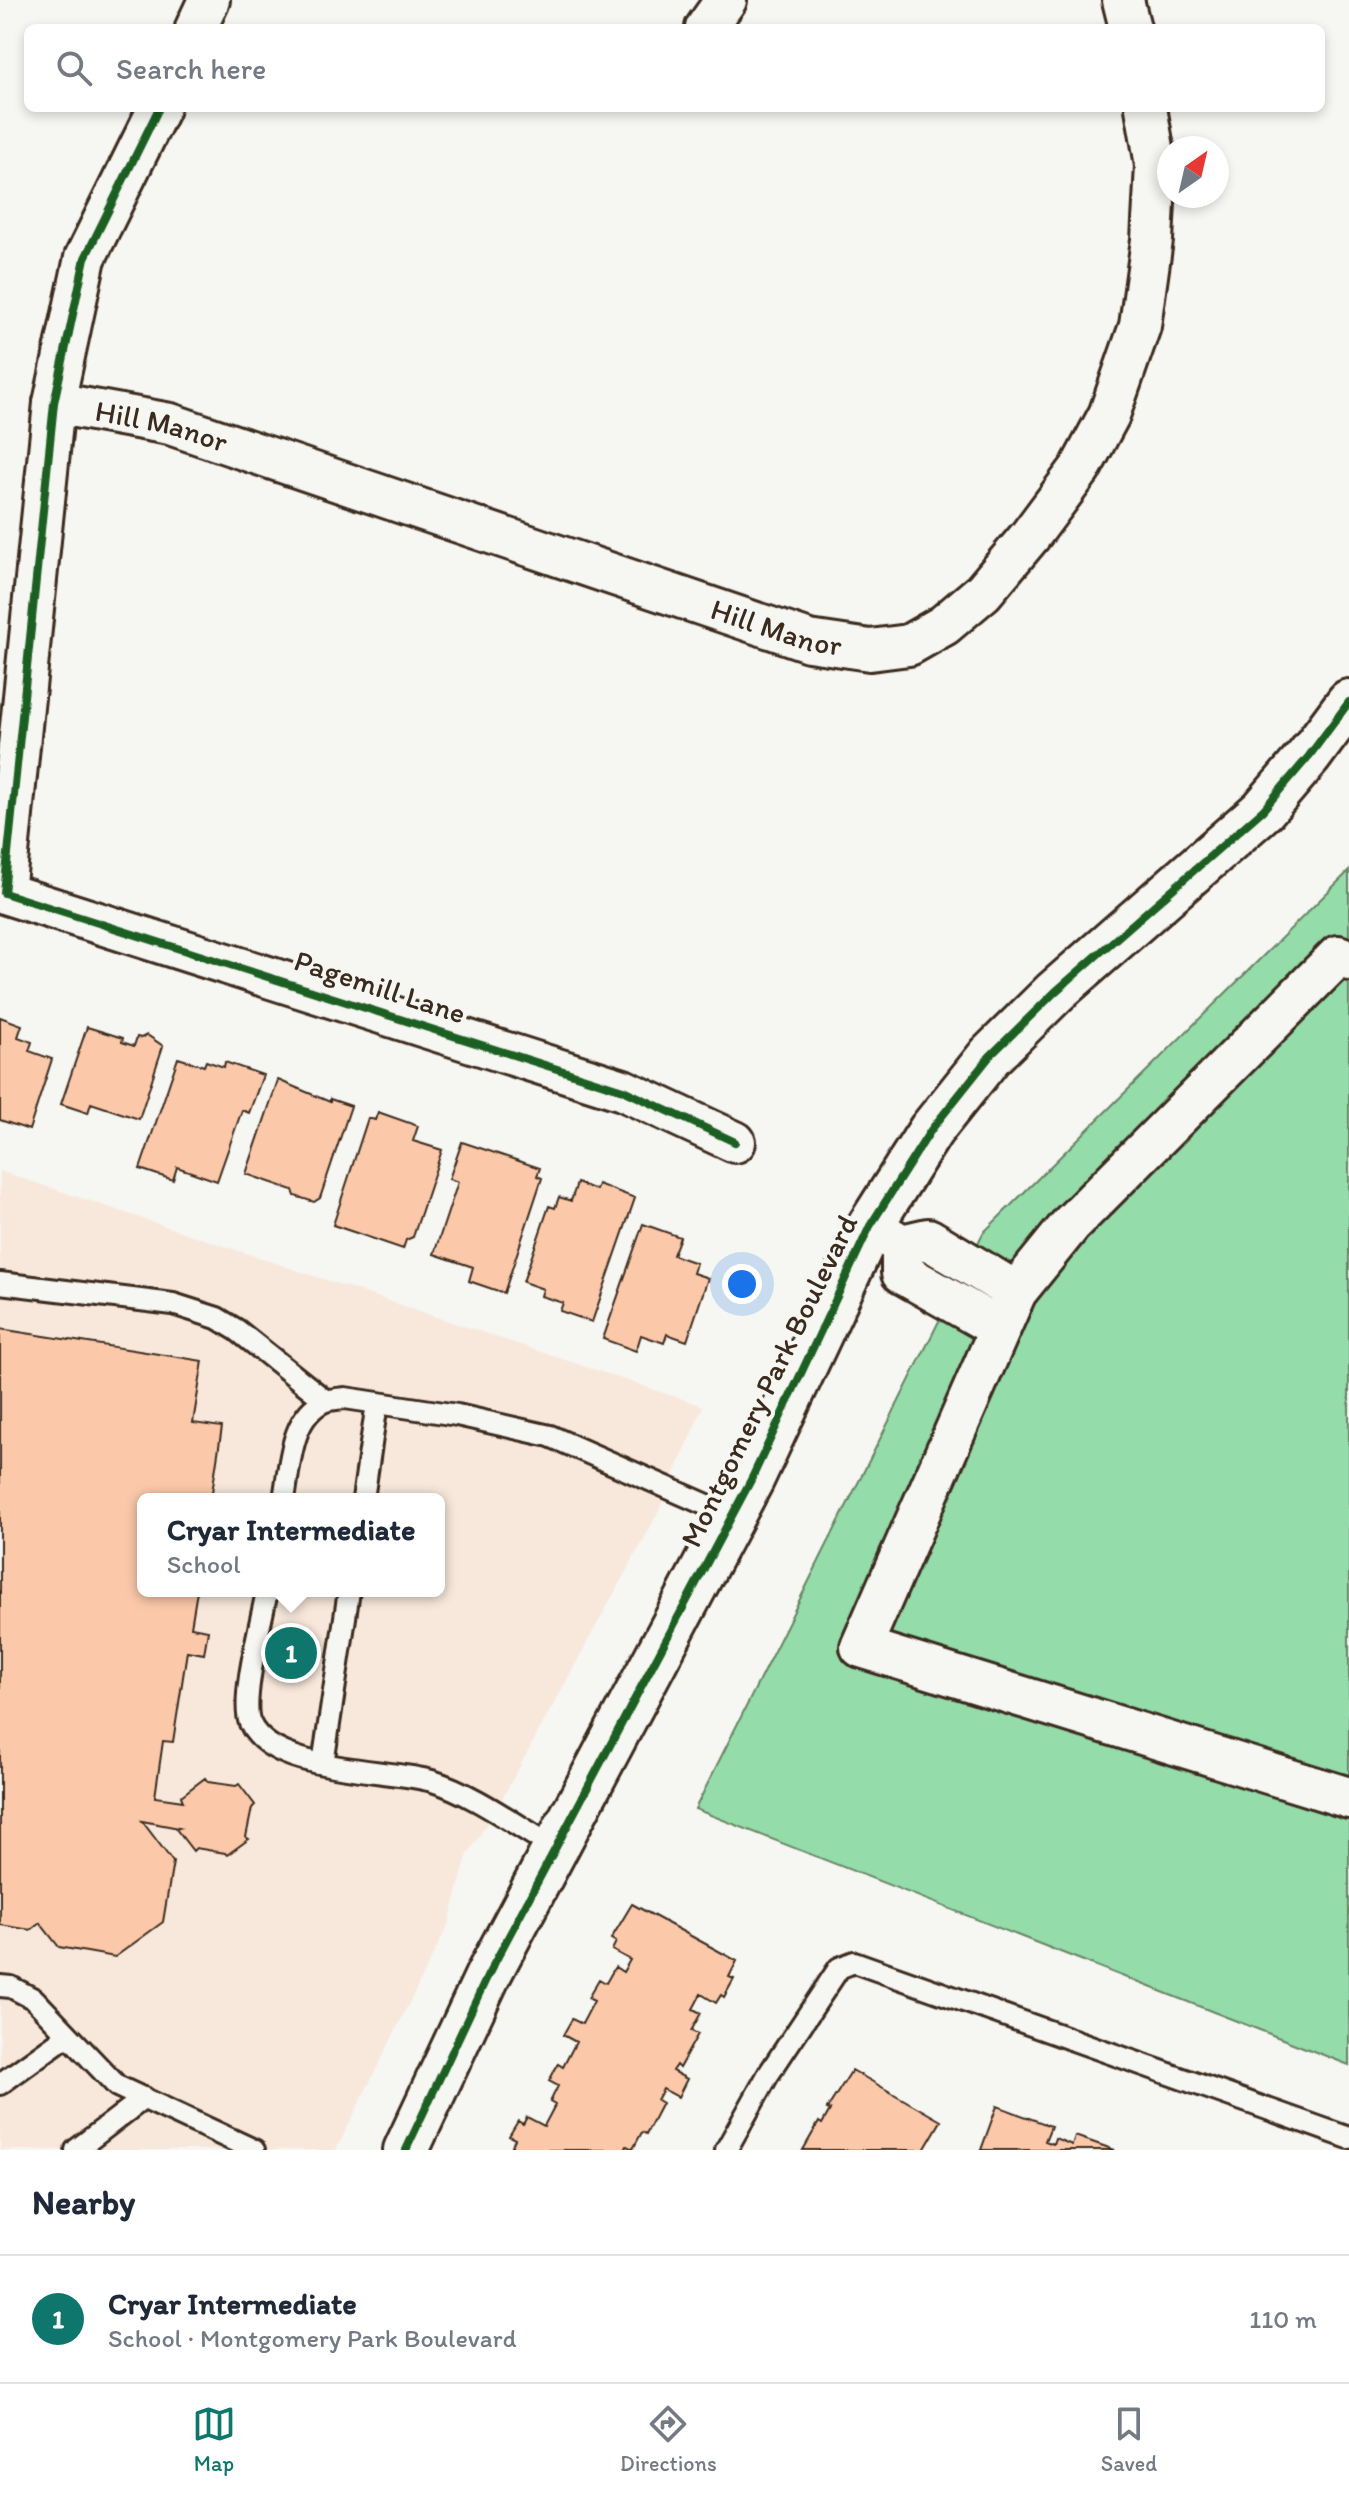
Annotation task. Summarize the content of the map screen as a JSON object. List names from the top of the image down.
{
  "streets": {
    "street": ["Hill Manor", "Pagemill Lane", "Montgomery Park Boulevard"]
  },
  "crossings": [
    ["Hill Manor", "Pagemill Lane"]
  ],
  "north": "top right",
  "page": {
    "search": "Search here",
    "popup": ["Cryar Intermediate", "School"],
    "pins": "1",
    "heading": "Nearby",
    "list": [
      {
        "mark": "1",
        "name": "Cryar Intermediate",
        "note": "School · Montgomery Park Boulevard",
        "value": "110 m"
      }
    ],
    "nav": ["Map", "Directions", "Saved"]
  }
}
